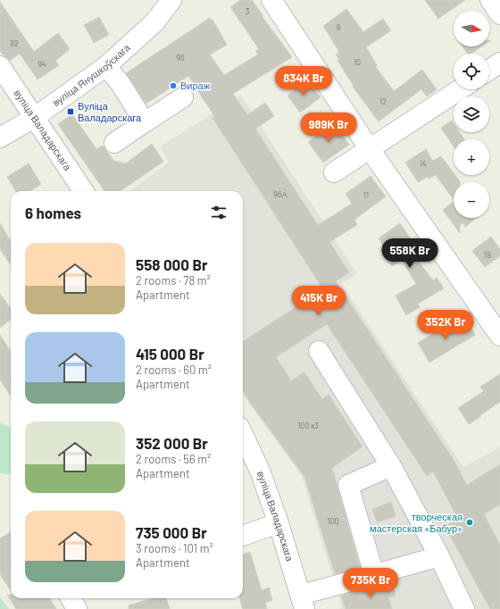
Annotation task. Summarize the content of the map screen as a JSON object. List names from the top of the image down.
{
  "streets": {
    "street": ["вуліца Янушкоўскага", "вуліца Валадарскага"]
  },
  "crossings": [
    ["вуліца Янушкоўскага", "вуліца Валадарскага"]
  ],
  "places": {
    "other": ["Вираж", "творческая мастерская «Бабур»"],
    "transit": ["Вуліца Валадарскага"]
  },
  "house_numbers": [
    "3",
    "8",
    "92",
    "96",
    "10",
    "94",
    "12",
    "14",
    "96А",
    "11",
    "18",
    "100 к3",
    "100"
  ],
  "north": "right",
  "page": {
    "map_buttons": ["+", "−"],
    "price": [
      "834K Br",
      "989K Br",
      "558K Br",
      "415K Br",
      "352K Br",
      "735K Br"
    ],
    "heading": "6 homes",
    "list": [
      {
        "name": "558 000 Br",
        "note": "2 rooms · 78 m² · Apartment"
      },
      {
        "name": "415 000 Br",
        "note": "2 rooms · 60 m² · Apartment"
      },
      {
        "name": "352 000 Br",
        "note": "2 rooms · 56 m² · Apartment"
      },
      {
        "name": "735 000 Br",
        "note": "3 rooms · 101 m² · Apartment"
      }
    ]
  }
}
